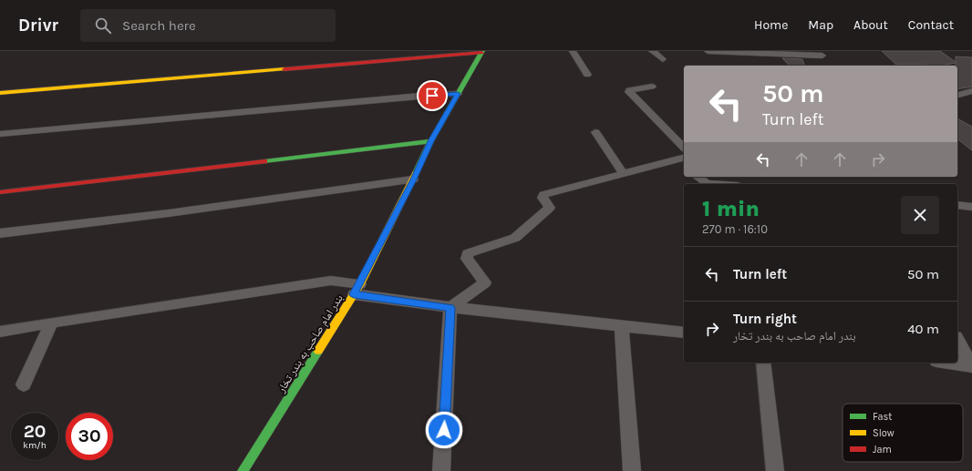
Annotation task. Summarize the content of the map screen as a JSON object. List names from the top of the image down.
{
  "streets": {
    "street": ["بندر امام صاحب به بندر تخار"]
  },
  "legend": ["Fast", "Slow", "Jam"],
  "page": {
    "header": "Drivr",
    "search": "Search here",
    "nav": [
      "Home",
      "Map",
      "About",
      "Contact"
    ],
    "turn": ["50 m", "Turn left"],
    "heading": ["1 min", "270 m · 16:10"],
    "list": [
      {
        "name": "Turn left",
        "value": "50 m"
      },
      {
        "name": "Turn right",
        "note": "بندر امام صاحب به بندر تخار",
        "value": "40 m"
      }
    ],
    "speed": "20 km/h",
    "limit": "30"
  }
}
